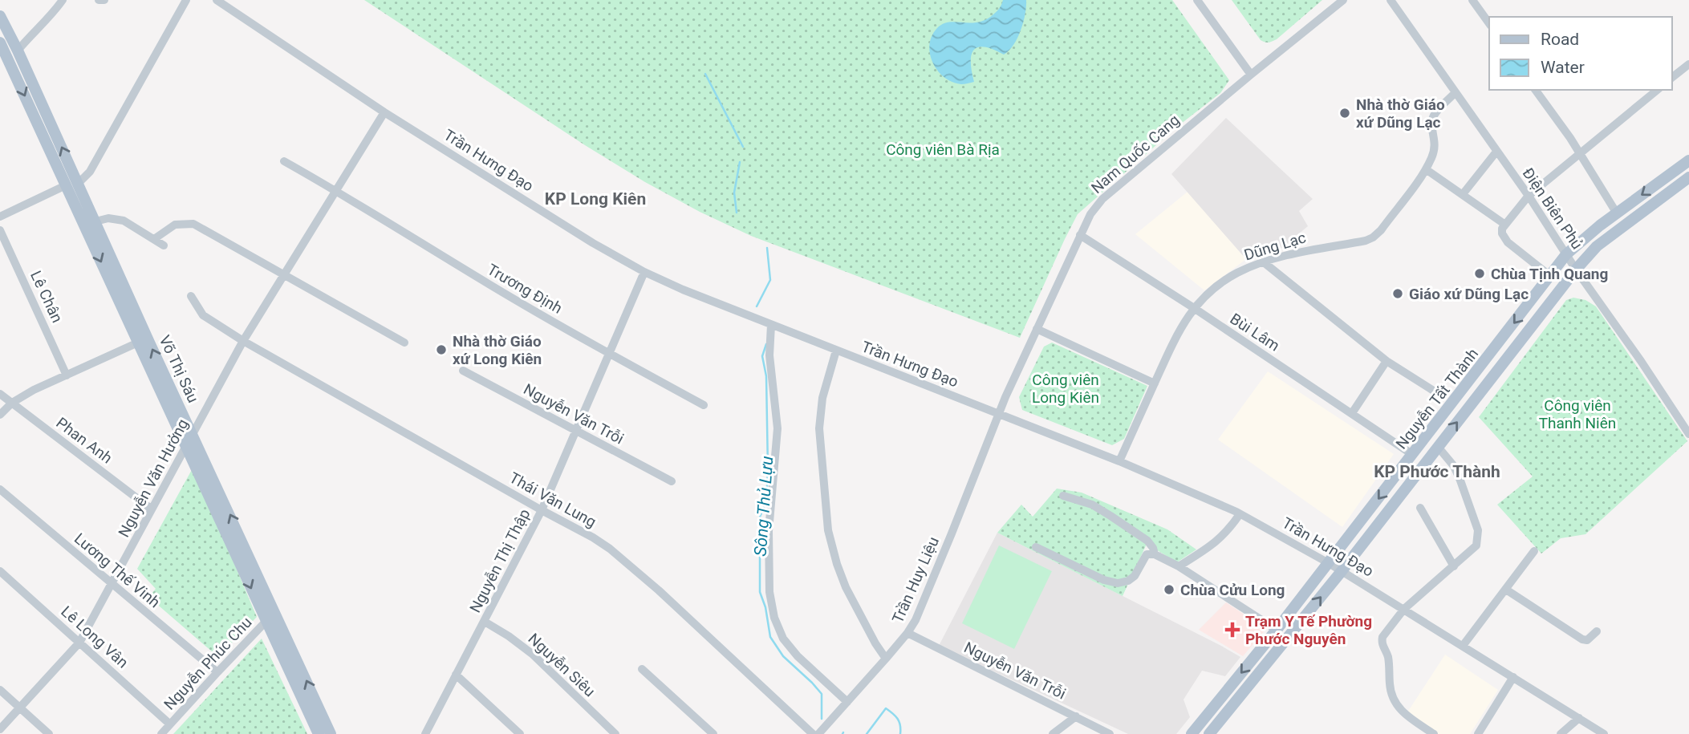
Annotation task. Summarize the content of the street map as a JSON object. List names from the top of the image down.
{
  "streets": {
    "main road": ["Võ Thị Sáu", "Nguyễn Tất Thành"],
    "street": [
      "Nam Quốc Cang",
      "Trần Hưng Đạo",
      "Điện Biên Phủ",
      "Dũng Lạc",
      "Trương Định",
      "Lê Chân",
      "Bùi Lâm",
      "Nguyễn Văn Trỗi",
      "Phan Anh",
      "Nguyễn Văn Hưởng",
      "Thái Văn Lung",
      "Nguyễn Thị Thập",
      "Lương Thế Vinh",
      "Trần Huy Liệu",
      "Lê Long Vân",
      "Nguyễn Phúc Chu",
      "Nguyễn Siêu"
    ]
  },
  "crossings": [
    ["Nam Quốc Cang", "Trần Hưng Đạo"],
    ["Nam Quốc Cang", "Bùi Lâm"],
    ["Nam Quốc Cang", "Trần Huy Liệu"],
    ["Trần Hưng Đạo", "Dũng Lạc"],
    ["Trần Hưng Đạo", "Nguyễn Tất Thành"],
    ["Trần Hưng Đạo", "Nguyễn Văn Hưởng"],
    ["Trần Hưng Đạo", "Nguyễn Thị Thập"],
    ["Trần Hưng Đạo", "Trần Huy Liệu"],
    ["Điện Biên Phủ", "Dũng Lạc"],
    ["Điện Biên Phủ", "Nguyễn Tất Thành"],
    ["Dũng Lạc", "Bùi Lâm"],
    ["Trương Định", "Nguyễn Văn Hưởng"],
    ["Trương Định", "Nguyễn Thị Thập"],
    ["Bùi Lâm", "Nguyễn Tất Thành"],
    ["Võ Thị Sáu", "Nguyễn Văn Hưởng"],
    ["Võ Thị Sáu", "Nguyễn Phúc Chu"],
    ["Nguyễn Văn Trỗi", "Nguyễn Thị Thập"],
    ["Nguyễn Văn Trỗi", "Trần Huy Liệu"],
    ["Phan Anh", "Nguyễn Văn Hưởng"],
    ["Nguyễn Văn Hưởng", "Thái Văn Lung"],
    ["Nguyễn Văn Hưởng", "Lương Thế Vinh"],
    ["Nguyễn Văn Hưởng", "Lê Long Vân"],
    ["Thái Văn Lung", "Nguyễn Thị Thập"],
    ["Nguyễn Thị Thập", "Nguyễn Siêu"],
    ["Lương Thế Vinh", "Nguyễn Phúc Chu"],
    ["Lê Long Vân", "Nguyễn Phúc Chu"]
  ],
  "districts": ["KP Long Kiên", "KP Phước Thành"],
  "water": ["Sông Thủ Lựu"],
  "parks": ["Công viên Bà Rịa", "Công viên Long Kiên", "Công viên Thanh Niên"],
  "places": {
    "other": [
      "Nhà thờ Giáo xứ Dũng Lạc",
      "Chùa Tịnh Quang",
      "Giáo xứ Dũng Lạc",
      "Nhà thờ Giáo xứ Long Kiên",
      "Chùa Cửu Long"
    ],
    "health": ["Trạm Y Tế Phường Phước Nguyên"]
  },
  "legend": ["Road", "Water"]
}
